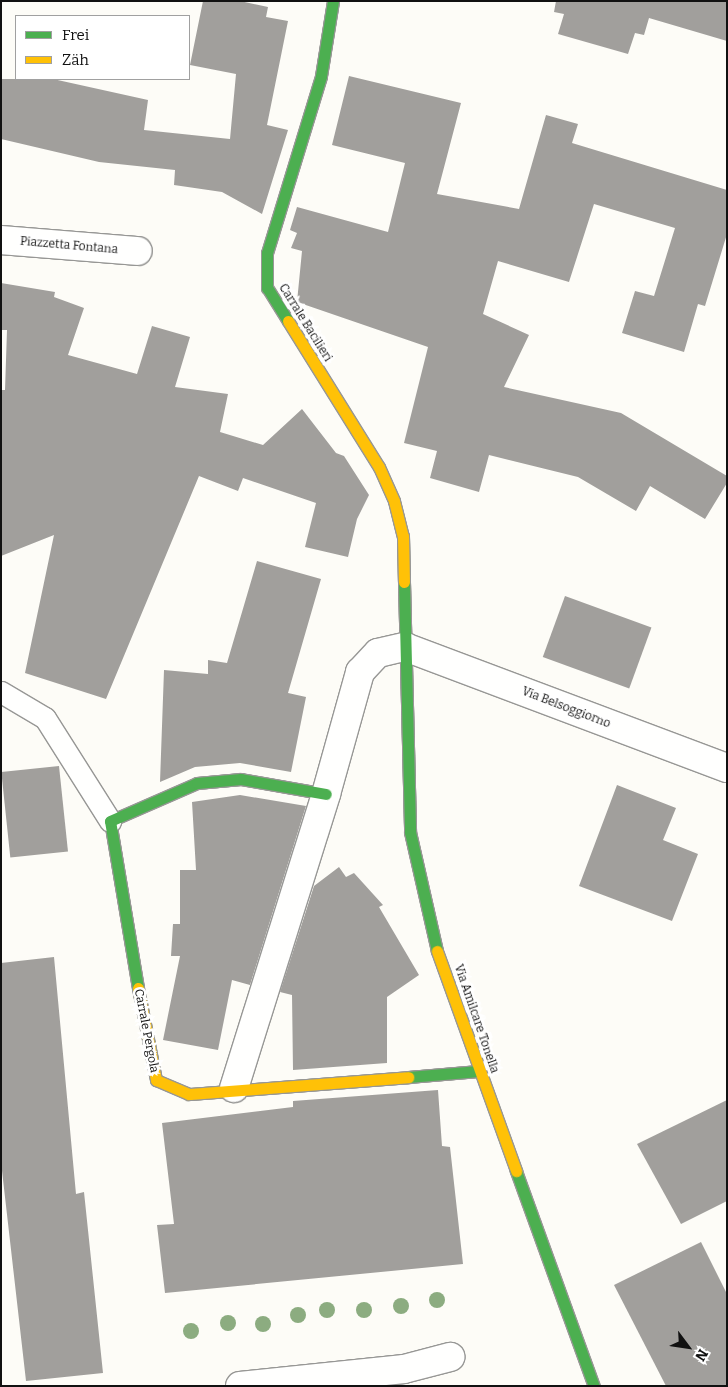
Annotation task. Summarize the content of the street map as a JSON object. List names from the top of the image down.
{
  "streets": {
    "street": [
      "Piazzetta Fontana",
      "Carrale Bacilieri",
      "Via Belsoggiorno",
      "Via Amilcare Tonella",
      "Carrale Pergola"
    ]
  },
  "crossings": [
    ["Carrale Bacilieri", "Via Belsoggiorno"],
    ["Carrale Bacilieri", "Via Amilcare Tonella"],
    ["Via Belsoggiorno", "Via Amilcare Tonella"]
  ],
  "legend": ["Frei", "Zäh"],
  "north": "bottom right"
}
